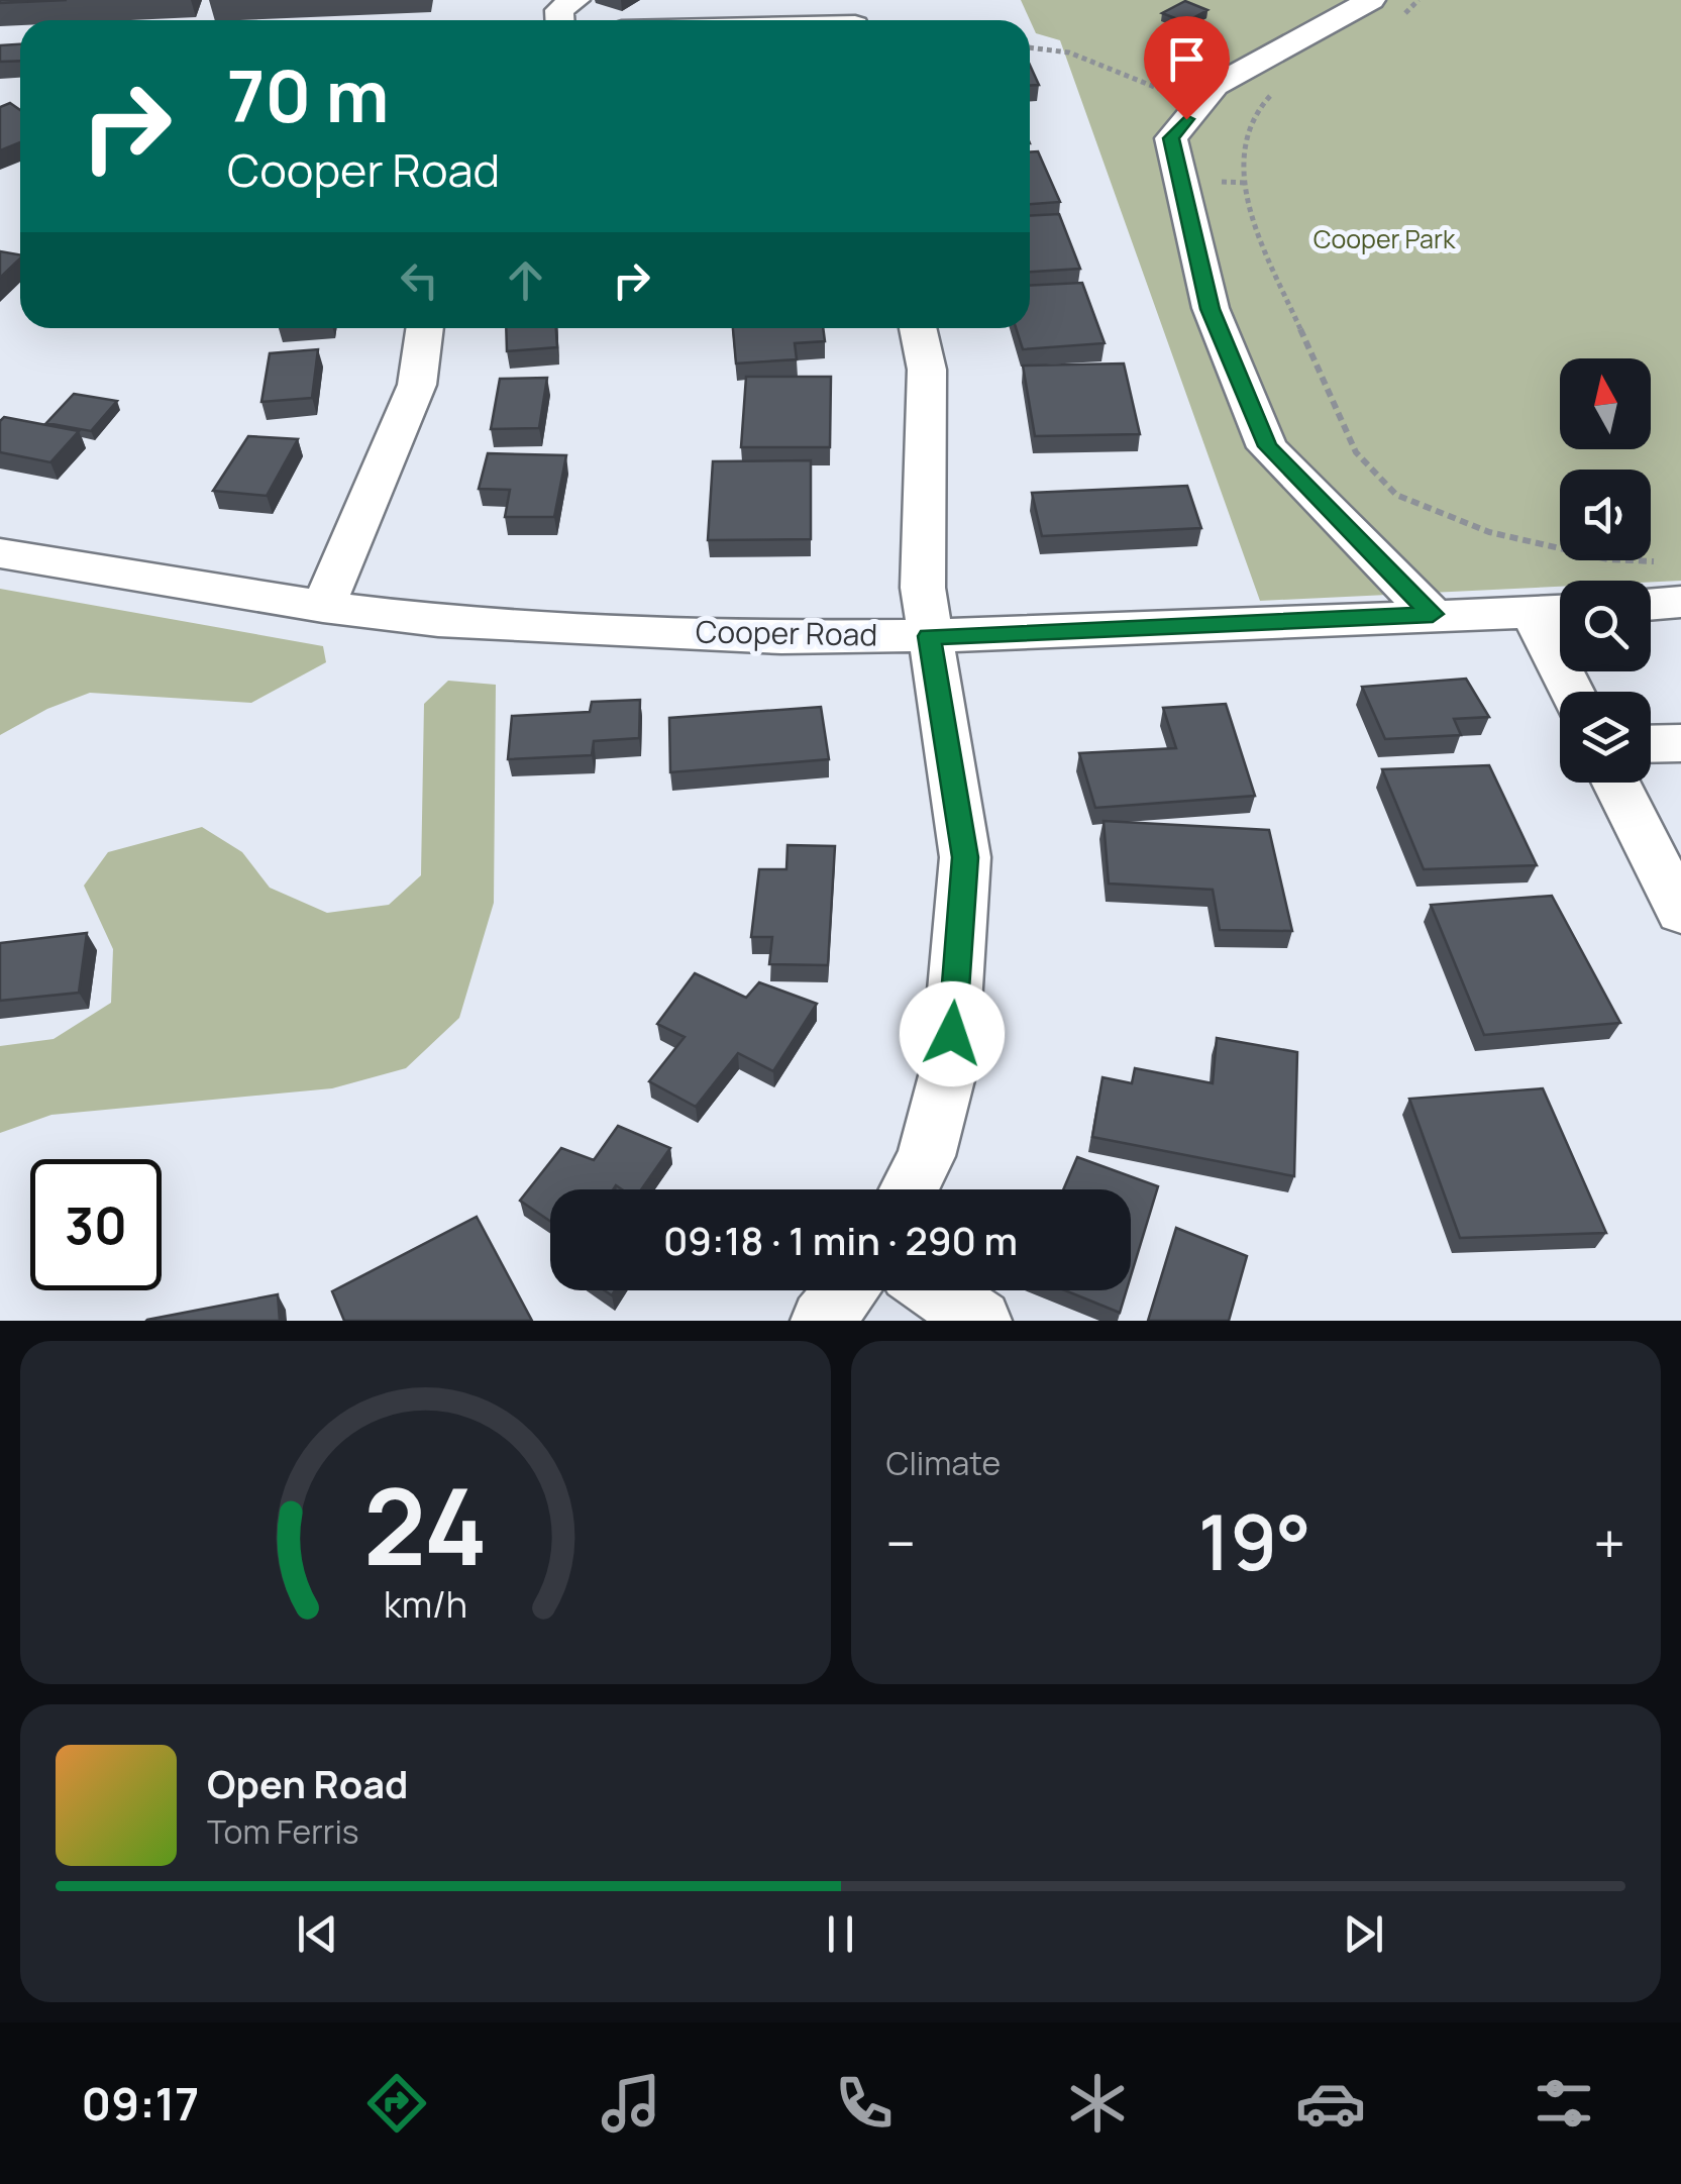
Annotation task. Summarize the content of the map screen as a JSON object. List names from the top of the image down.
{
  "streets": {
    "street": ["Cooper Road"]
  },
  "parks": ["Cooper Park"],
  "north": "top",
  "page": {
    "turn": ["70 m", "Cooper Road"],
    "limit": "30",
    "trip": "09:18 · 1 min · 290 m",
    "tile": "Climate",
    "heat": ["−", "19°", "+"],
    "song": ["Open Road", "Tom Ferris"],
    "tabs": "09:17",
    "gauge": ["24", "km/h"]
  }
}
